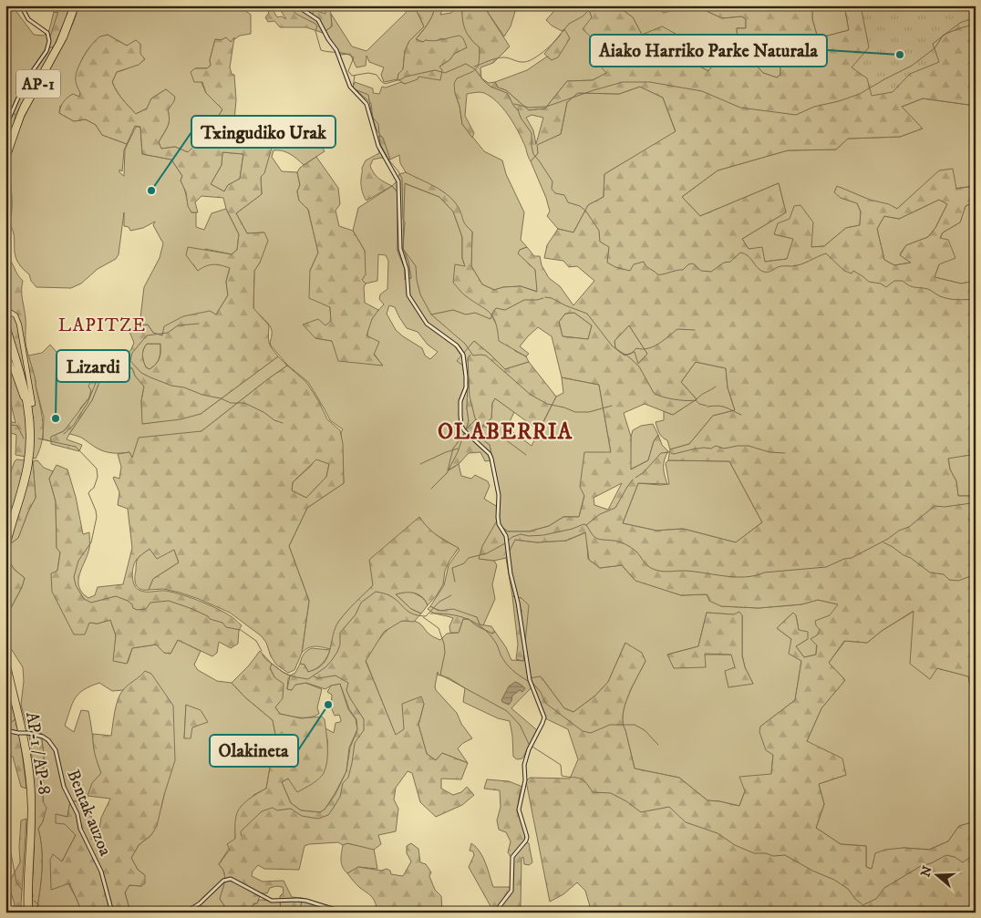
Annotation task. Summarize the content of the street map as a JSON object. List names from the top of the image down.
{
  "streets": {
    "highway": ["AP-1", "AP-1 / AP-8"],
    "street": ["Bentak auzoa"]
  },
  "districts": ["LAPITZE", "OLABERRIA"],
  "places": [
    "Aiako Harriko Parke Naturala",
    "Txingudiko Urak",
    "Lizardi",
    "Olakineta"
  ],
  "north": "left"
}
